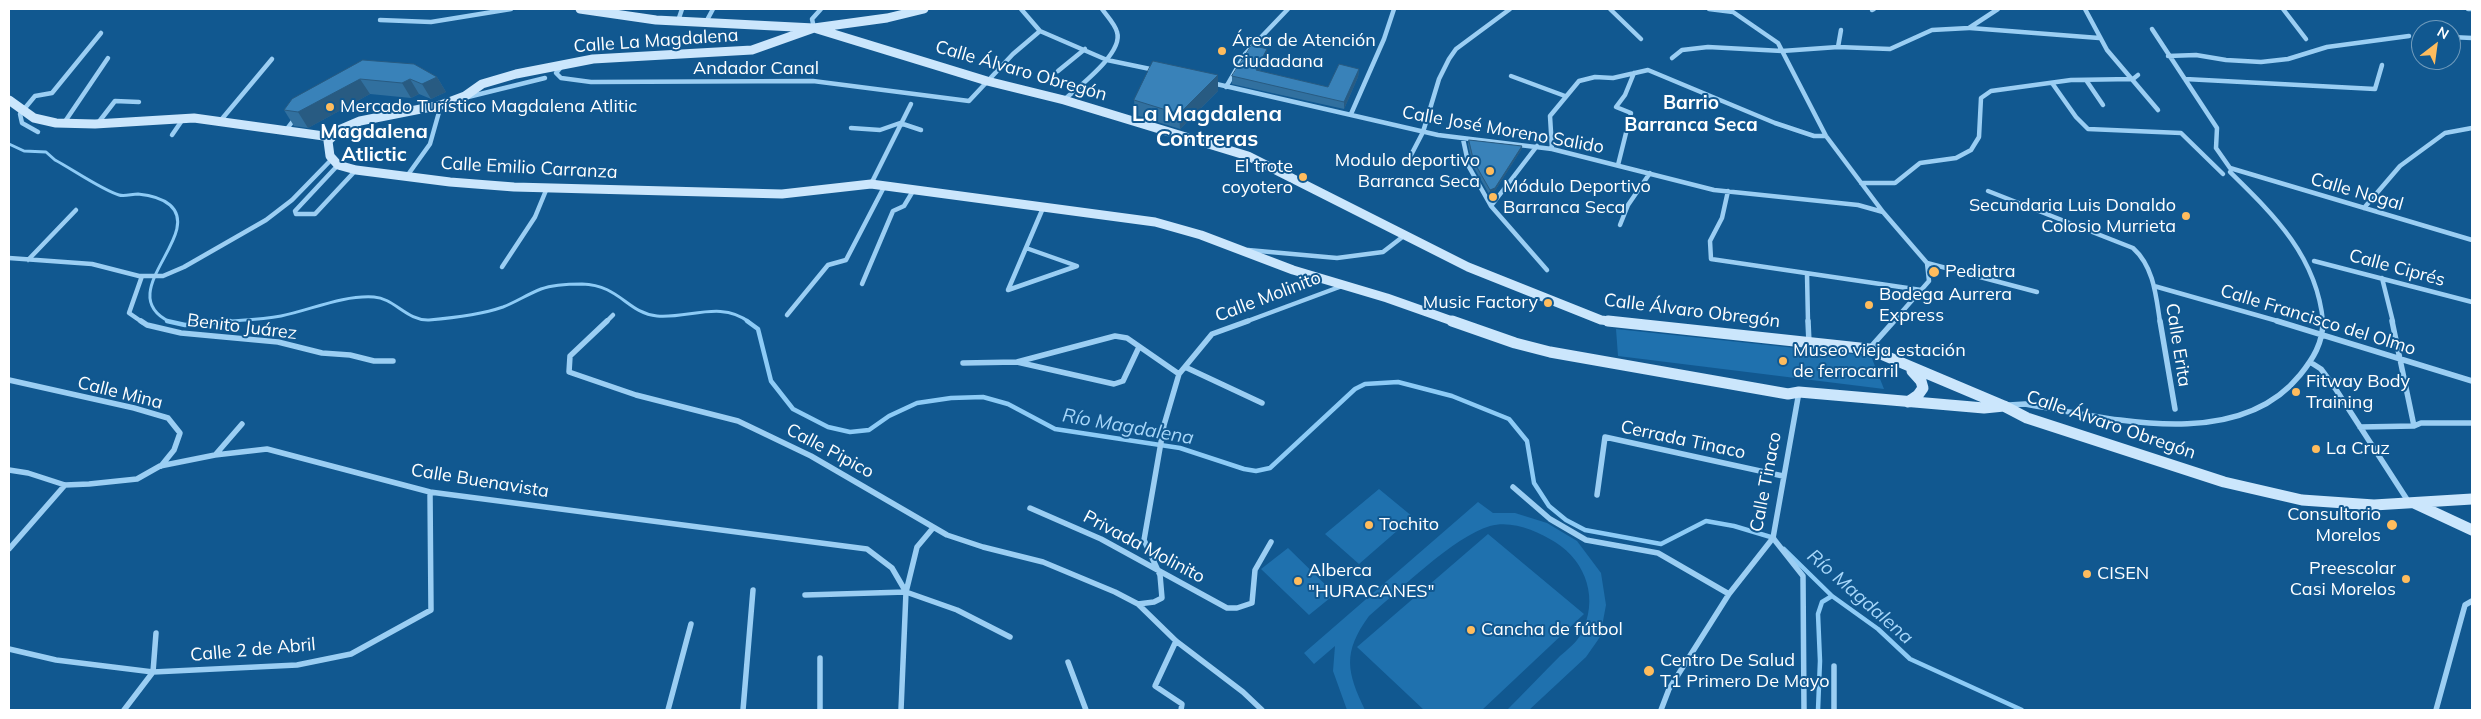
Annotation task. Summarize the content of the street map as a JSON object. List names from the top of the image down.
{
  "streets": {
    "street": [
      "Calle La Magdalena",
      "Andador Canal",
      "Calle Álvaro Obregón",
      "Calle José Moreno Salido",
      "Calle Emilio Carranza",
      "Calle Nogal",
      "Calle Ciprés",
      "Calle Molinito",
      "Calle Francisco del Olmo",
      "Benito Juárez",
      "Calle Erita",
      "Calle Mina",
      "Cerrada Tinaco",
      "Calle Pipico",
      "Calle Buenavista",
      "Calle Tinaco",
      "Privada Molinito",
      "Calle 2 de Abril"
    ]
  },
  "crossings": [
    ["Calle La Magdalena", "Andador Canal"],
    ["Calle La Magdalena", "Calle Álvaro Obregón"],
    ["Andador Canal", "Calle Álvaro Obregón"],
    ["Calle Álvaro Obregón", "Calle Emilio Carranza"],
    ["Calle Emilio Carranza", "Calle Molinito"],
    ["Calle Emilio Carranza", "Calle Tinaco"],
    ["Calle Molinito", "Calle Pipico"],
    ["Calle Molinito", "Privada Molinito"],
    ["Calle Francisco del Olmo", "Calle Erita"],
    ["Calle Mina", "Calle Buenavista"],
    ["Cerrada Tinaco", "Calle Tinaco"],
    ["Calle Buenavista", "Calle 2 de Abril"]
  ],
  "districts": ["Barrio Barranca Seca", "La Magdalena Contreras", "Magdalena Atlictic"],
  "water": ["Río Magdalena"],
  "places": [
    "Área de Atención Ciudadana",
    "Mercado Turístico Magdalena Atlitic",
    "Modulo deportivo Barranca Seca",
    "El trote coyotero",
    "Módulo Deportivo Barranca Seca",
    "Secundaria Luis Donaldo Colosio Murrieta",
    "Pediatra",
    "Music Factory",
    "Bodega Aurrera Express",
    "Museo vieja estación de ferrocarril",
    "Fitway Body Training",
    "La Cruz",
    "Tochito",
    "Consultorio Morelos",
    "CISEN",
    "Preescolar Casi Morelos",
    "Alberca \"HURACANES\"",
    "Cancha de fútbol",
    "Centro De Salud T1 Primero De Mayo"
  ],
  "north": "top right"
}
